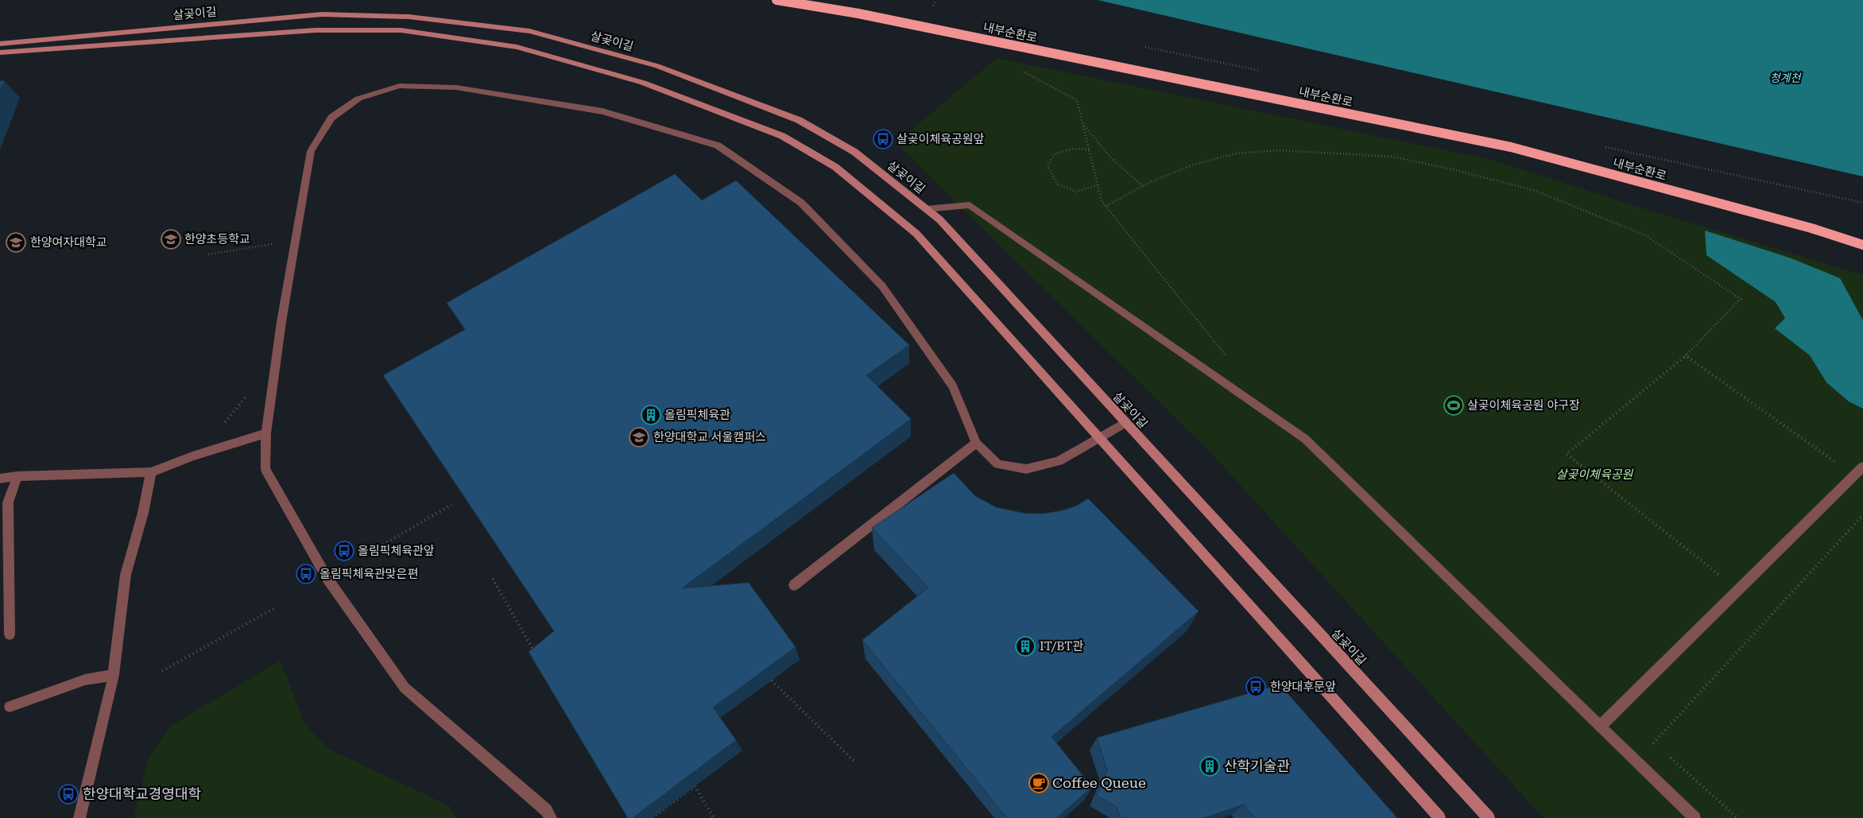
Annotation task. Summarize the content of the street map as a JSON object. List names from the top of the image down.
{
  "streets": {
    "highway": ["내부순환로"],
    "main road": ["살곶이길"]
  },
  "water": ["청계천"],
  "parks": ["살곶이체육공원"],
  "places": {
    "bus stop": [
      "살곶이체육공원앞",
      "올림픽체육관앞",
      "올림픽체육관맞은편",
      "한양대후문앞",
      "한양대학교경영대학"
    ],
    "school or university": ["한양초등학교", "한양여자대학교", "한양대학교 서울캠퍼스"],
    "sports": ["살곶이체육공원 야구장"],
    "building": ["올림픽체육관", "IT/BT관", "산학기술관"],
    "cafe": ["Coffee Queue"]
  }
}
